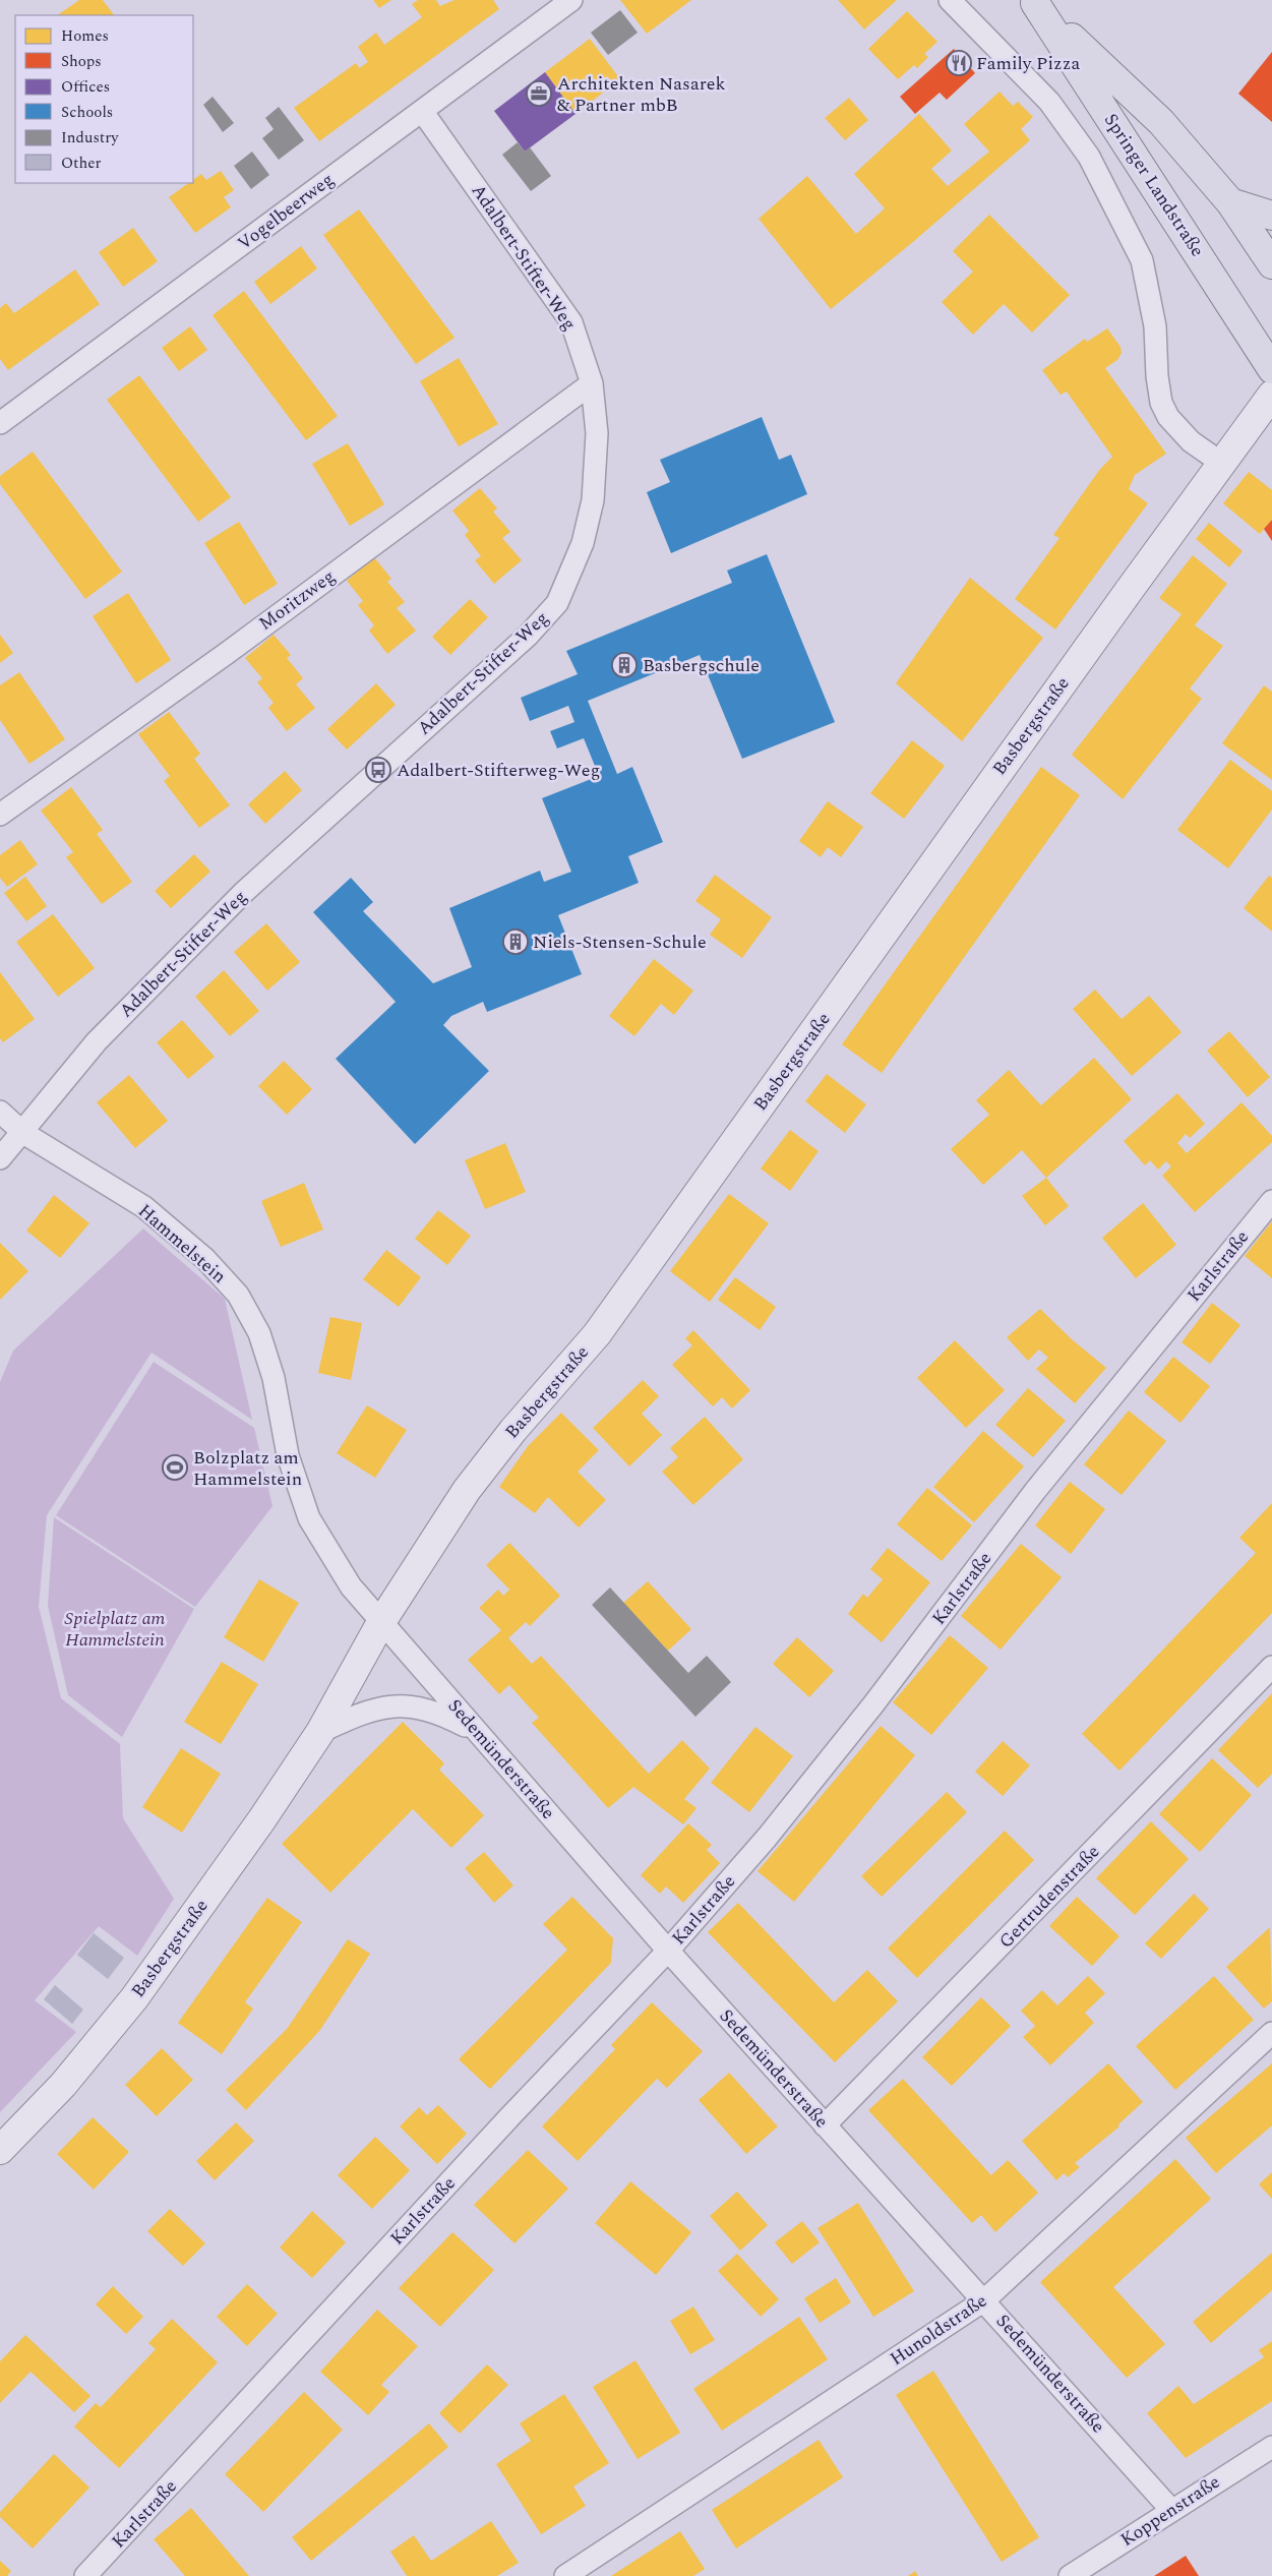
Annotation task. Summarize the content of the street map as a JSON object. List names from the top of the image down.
{
  "streets": {
    "main road": ["Springer Landstraße", "Basbergstraße"],
    "street": [
      "Vogelbeerweg",
      "Adalbert-Stifter-Weg",
      "Moritzweg",
      "Hammelstein",
      "Karlstraße",
      "Sedemünderstraße",
      "Gertrudenstraße",
      "Hunoldstraße",
      "Koppenstraße"
    ]
  },
  "crossings": [
    ["Vogelbeerweg", "Adalbert-Stifter-Weg"],
    ["Adalbert-Stifter-Weg", "Moritzweg"],
    ["Adalbert-Stifter-Weg", "Hammelstein"],
    ["Basbergstraße", "Hammelstein"],
    ["Basbergstraße", "Sedemünderstraße"],
    ["Hammelstein", "Sedemünderstraße"],
    ["Karlstraße", "Sedemünderstraße"],
    ["Sedemünderstraße", "Gertrudenstraße"],
    ["Sedemünderstraße", "Hunoldstraße"],
    ["Sedemünderstraße", "Koppenstraße"]
  ],
  "parks": ["Spielplatz am Hammelstein"],
  "places": {
    "restaurant": ["Family Pizza"],
    "office": ["Architekten Nasarek & Partner mbB"],
    "building": ["Basbergschule", "Niels-Stensen-Schule"],
    "bus stop": ["Adalbert-Stifterweg-Weg"],
    "sports": ["Bolzplatz am Hammelstein"]
  },
  "legend": [
    "Homes",
    "Shops",
    "Offices",
    "Schools",
    "Industry",
    "Other"
  ]
}
